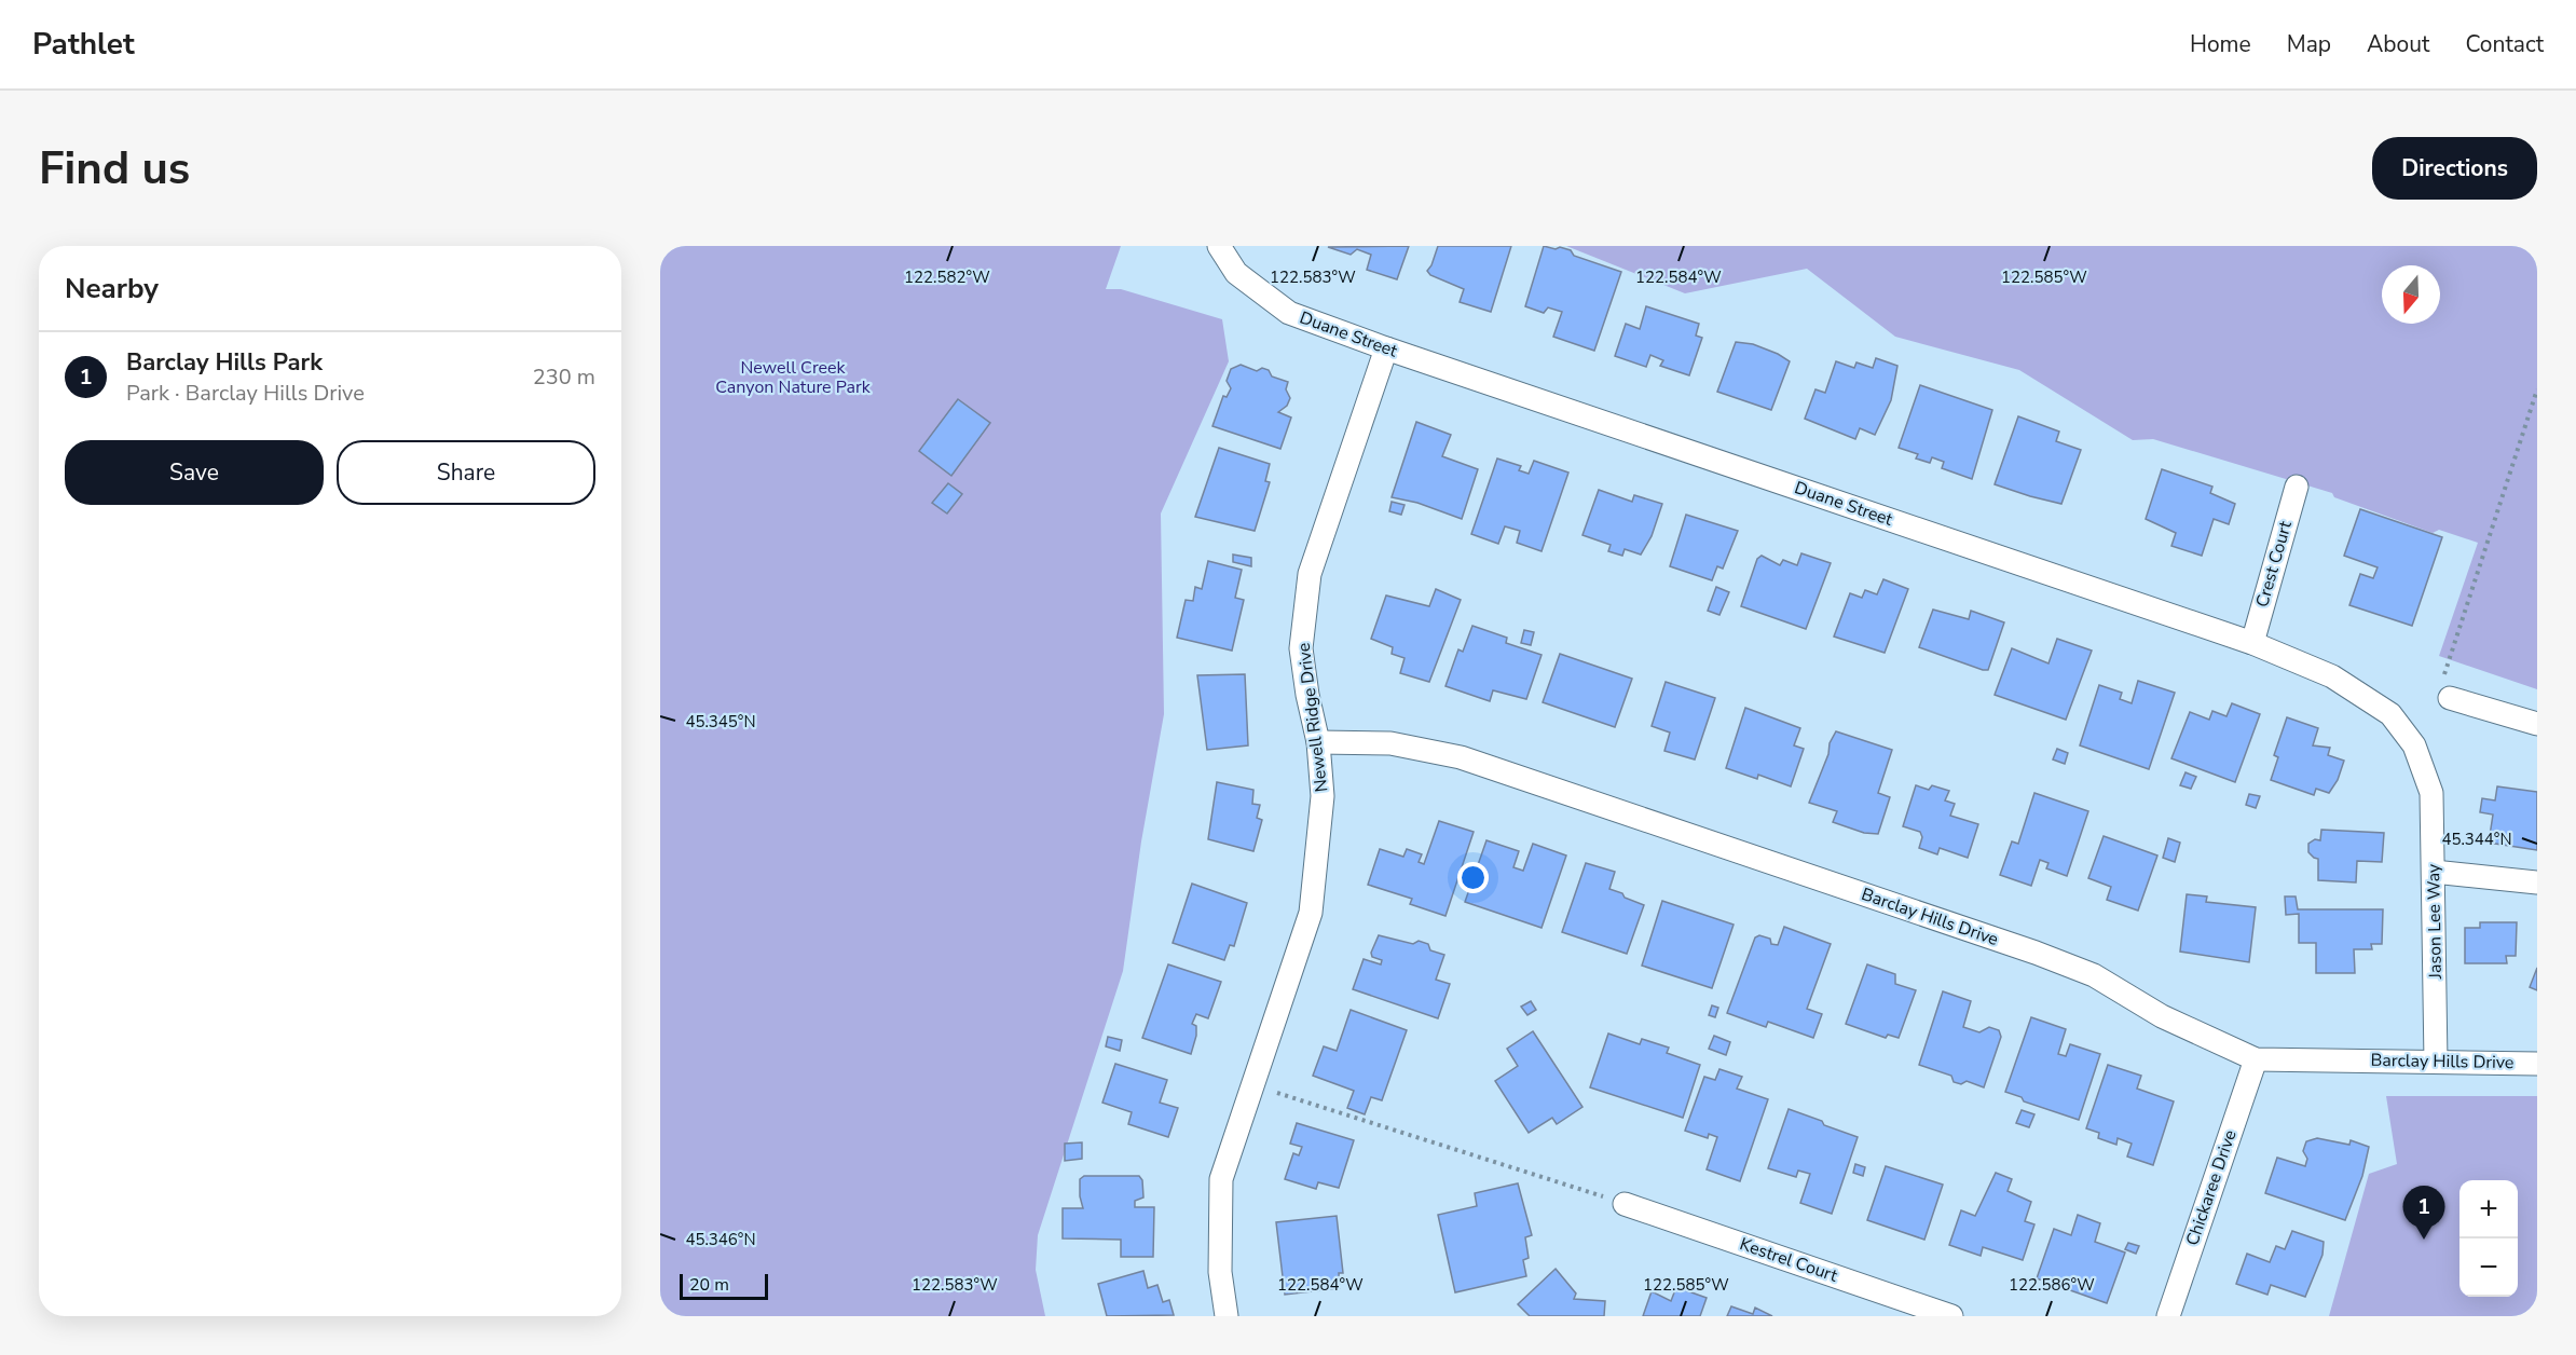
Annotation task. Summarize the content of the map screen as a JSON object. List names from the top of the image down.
{
  "streets": {
    "street": [
      "Duane Street",
      "Crest Court",
      "Newell Ridge Drive",
      "Barclay Hills Drive",
      "Jason Lee Way",
      "Chickaree Drive",
      "Kestrel Court"
    ]
  },
  "crossings": [
    ["Duane Street", "Crest Court"],
    ["Duane Street", "Newell Ridge Drive"],
    ["Duane Street", "Jason Lee Way"],
    ["Newell Ridge Drive", "Barclay Hills Drive"],
    ["Barclay Hills Drive", "Jason Lee Way"],
    ["Barclay Hills Drive", "Chickaree Drive"]
  ],
  "parks": ["Newell Creek Canyon Nature Park"],
  "scale_bar": "20 m",
  "north": "bottom",
  "page": {
    "header": "Pathlet",
    "nav": [
      "Home",
      "Map",
      "About",
      "Contact"
    ],
    "buttons": [
      "Directions",
      ["Save", "Share"]
    ],
    "title": "Find us",
    "heading": "Nearby",
    "list": [
      {
        "mark": "1",
        "name": "Barclay Hills Park",
        "note": "Park · Barclay Hills Drive",
        "value": "230 m"
      }
    ],
    "map_buttons": ["+", "−"],
    "pins": "1",
    "scale": "20 m"
  },
  "coordinates": [
    "122.582°W",
    "122.583°W",
    "122.584°W",
    "122.585°W",
    "45.345°N",
    "45.344°N",
    "45.346°N",
    "122.586°W"
  ]
}
